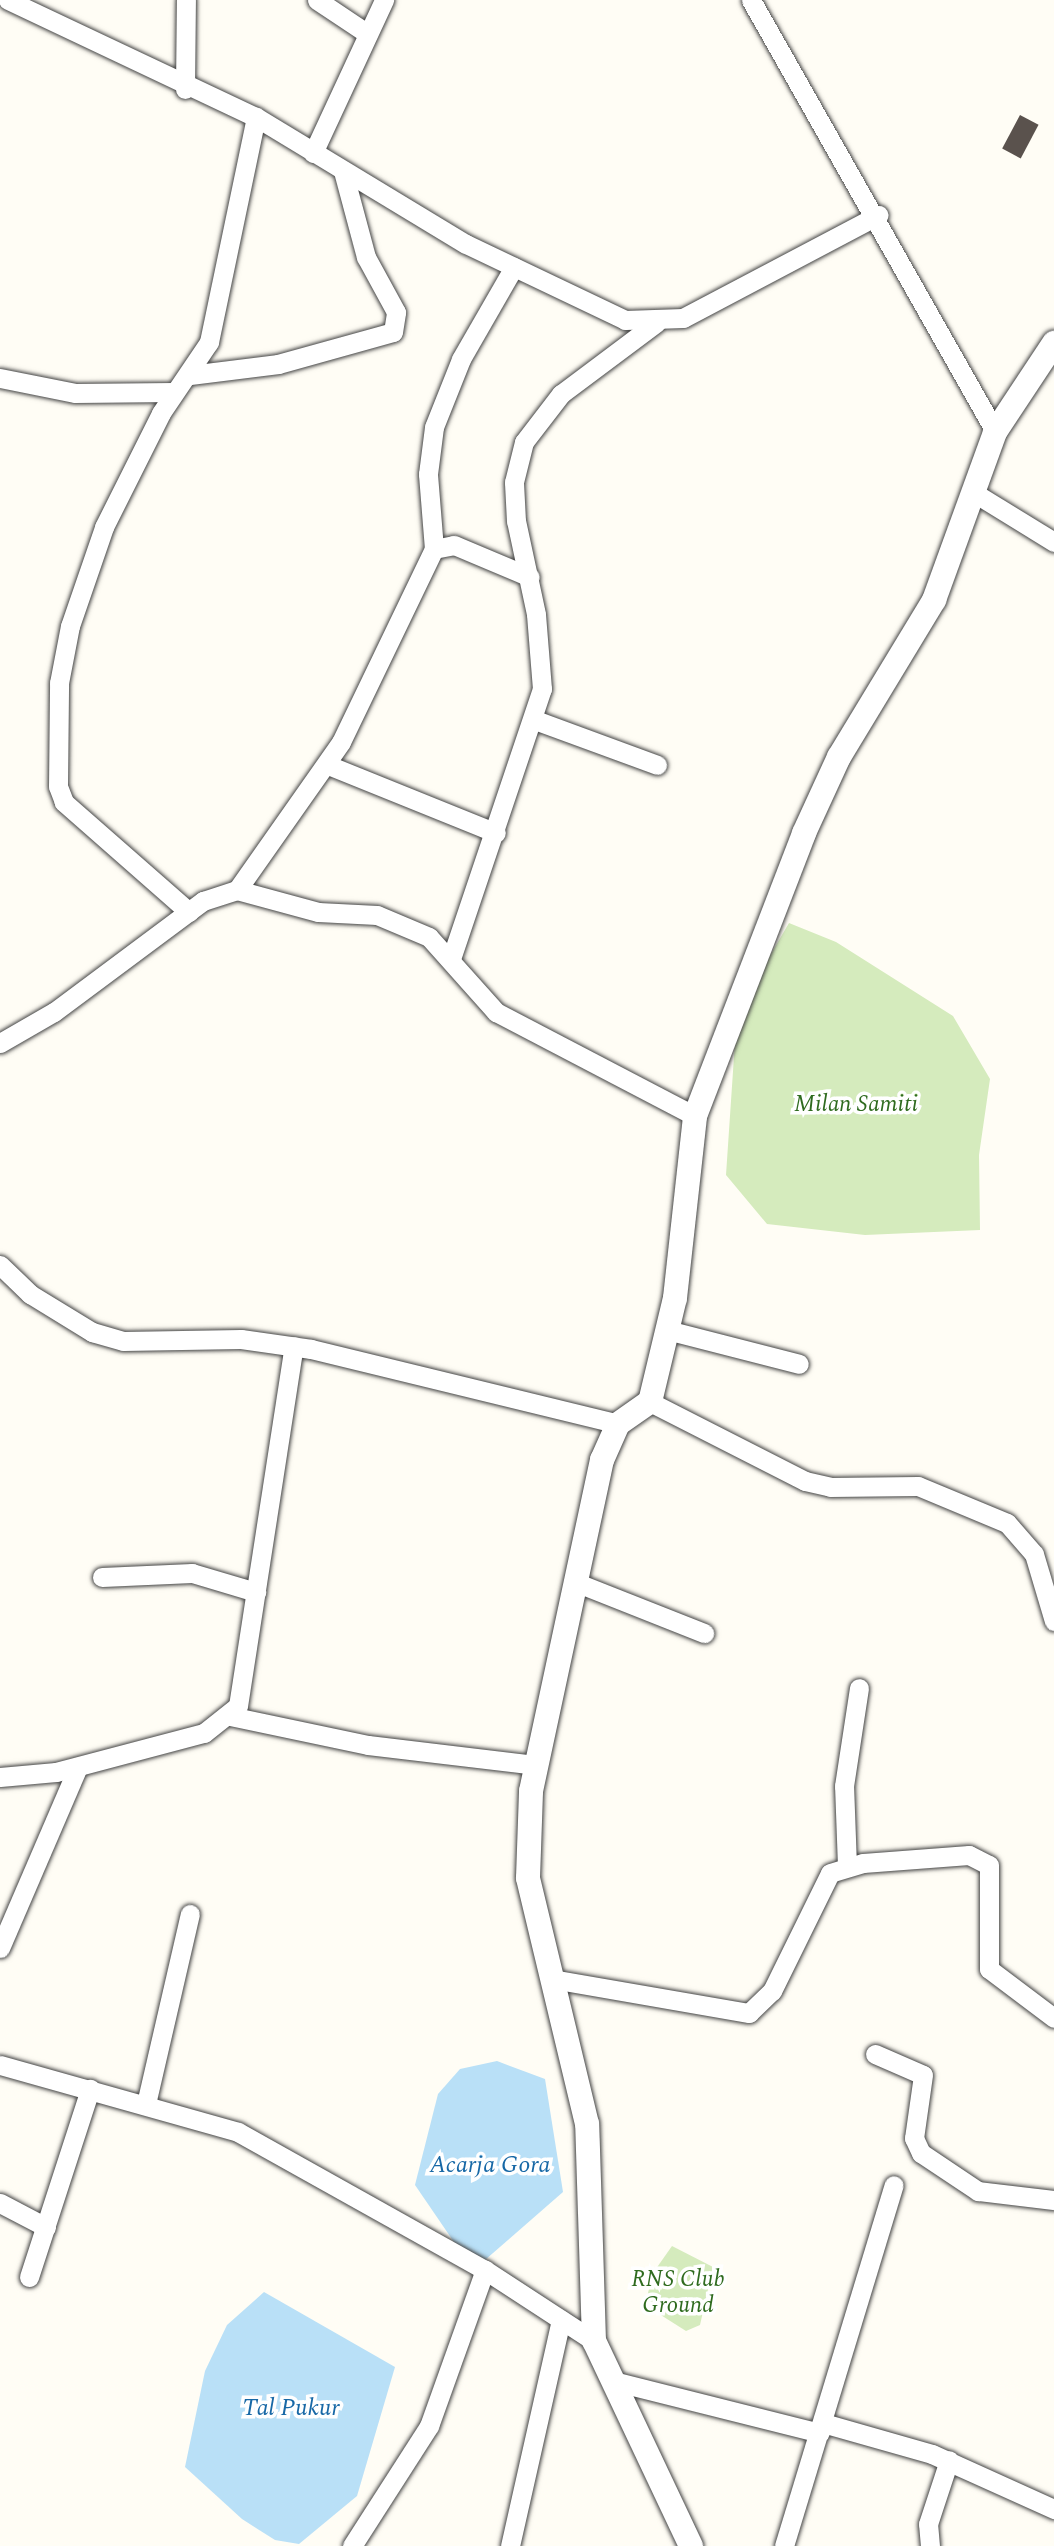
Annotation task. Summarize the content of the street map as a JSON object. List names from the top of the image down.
{
  "water": ["Acarja Gora", "Tal Pukur"],
  "parks": ["Milan Samiti", "RNS Club Ground"]
}
